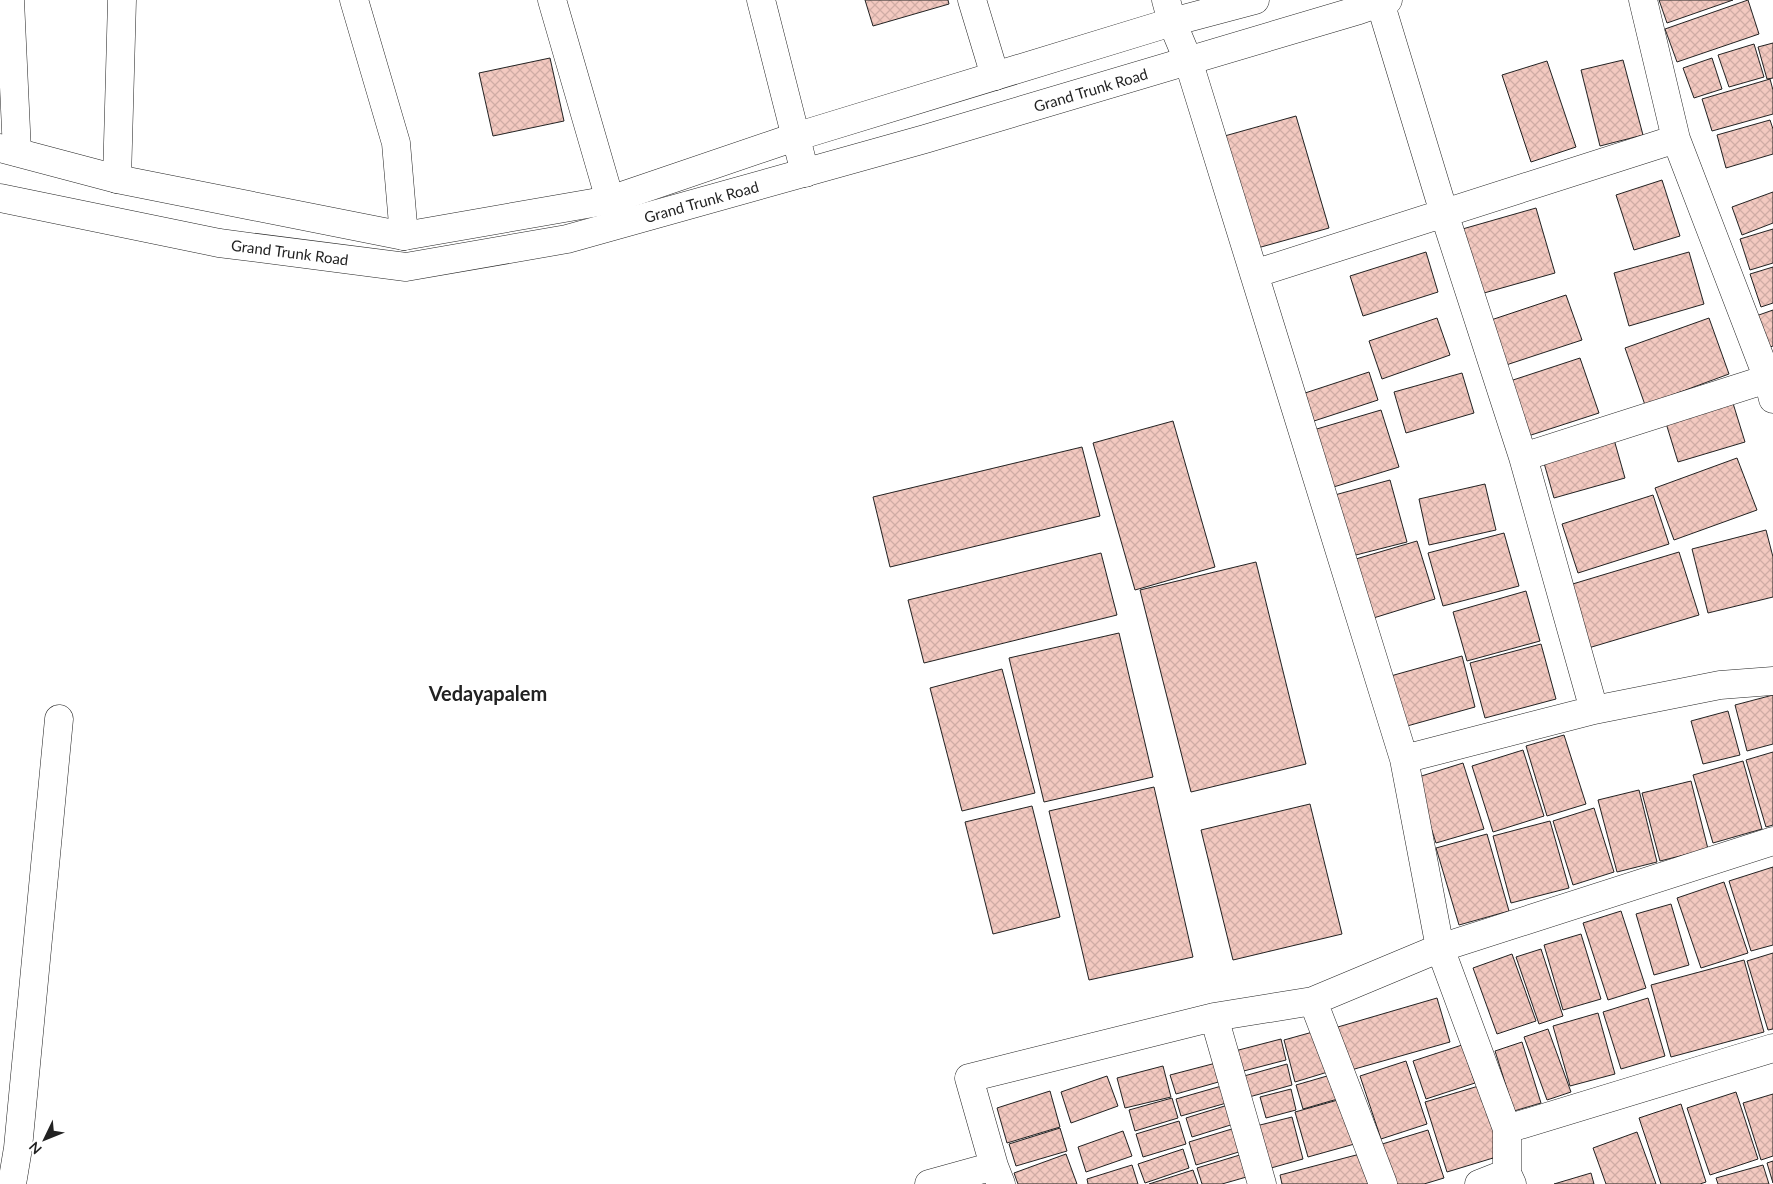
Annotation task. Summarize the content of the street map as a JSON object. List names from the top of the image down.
{
  "streets": {
    "street": ["Grand Trunk Road"]
  },
  "districts": ["Vedayapalem"],
  "north": "bottom left"
}
